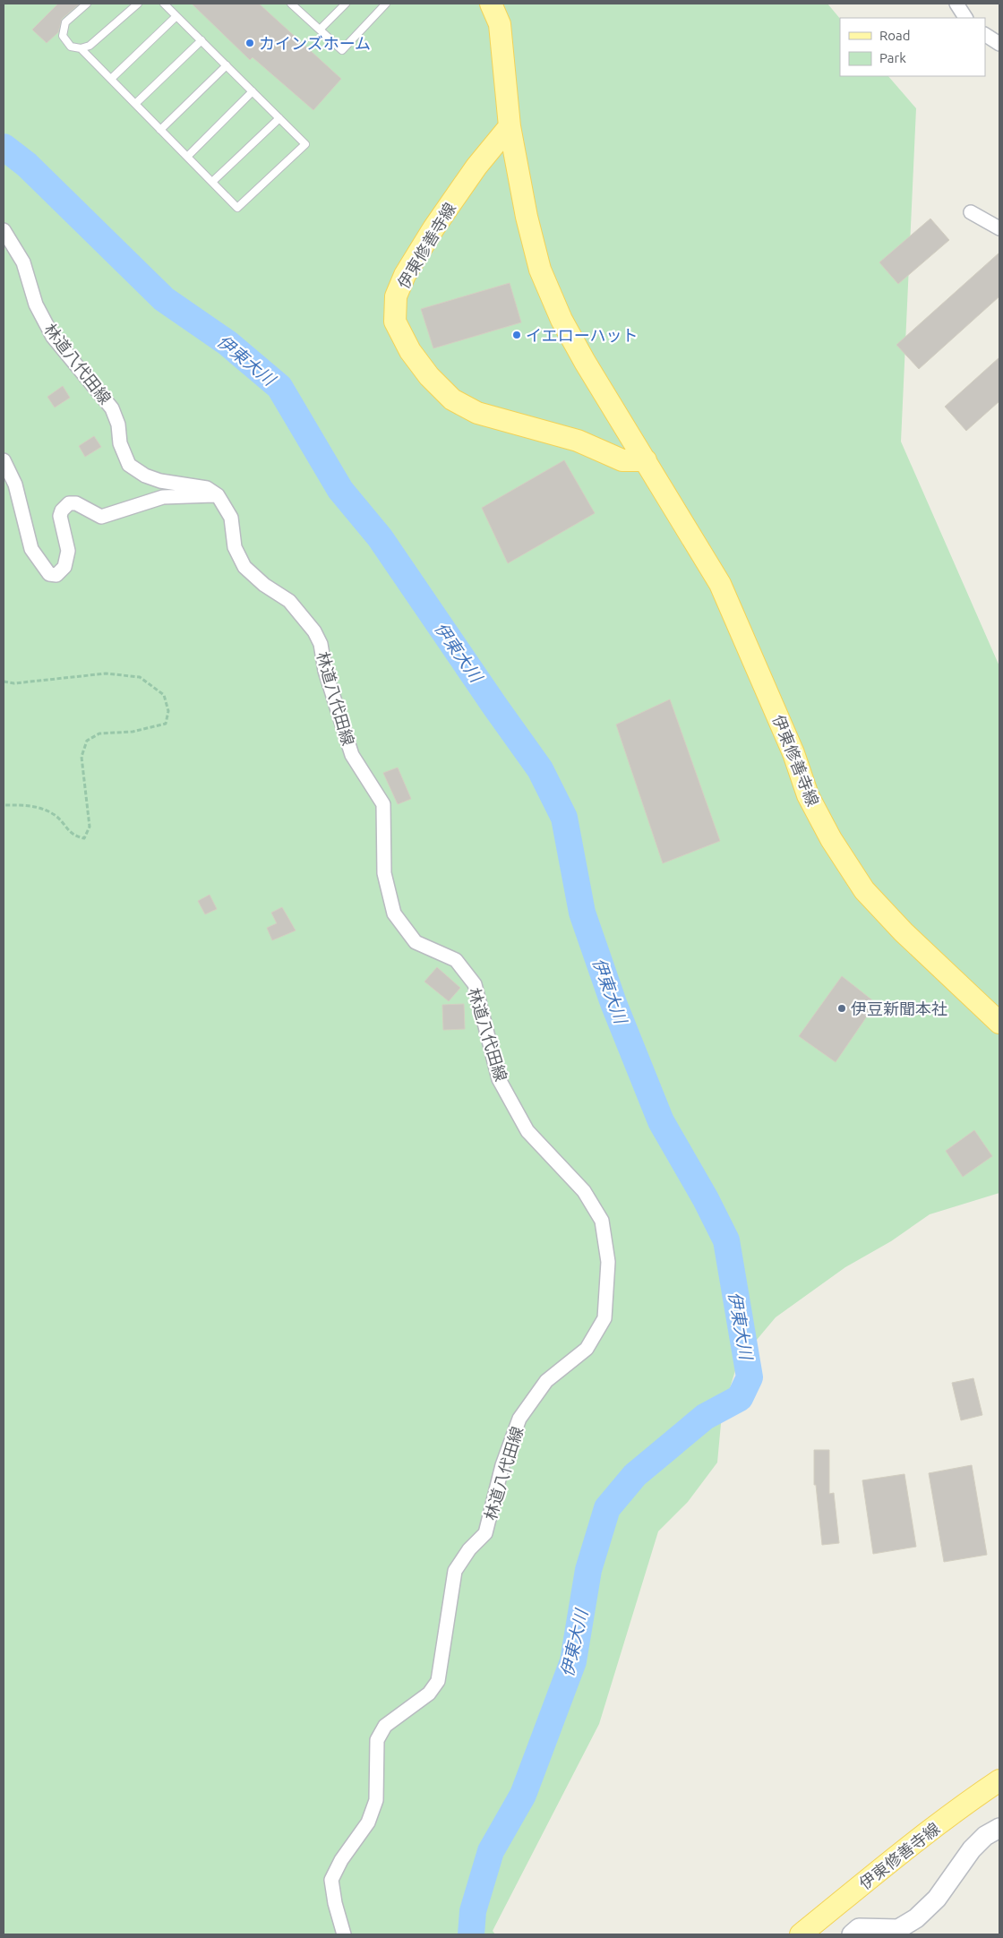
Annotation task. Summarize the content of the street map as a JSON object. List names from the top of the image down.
{
  "streets": {
    "main road": ["伊東修善寺線"],
    "street": ["林道八代田線"]
  },
  "water": ["伊東大川"],
  "places": ["カインズホーム", "イエローハット", "伊豆新聞本社"],
  "legend": ["Road", "Park"]
}
